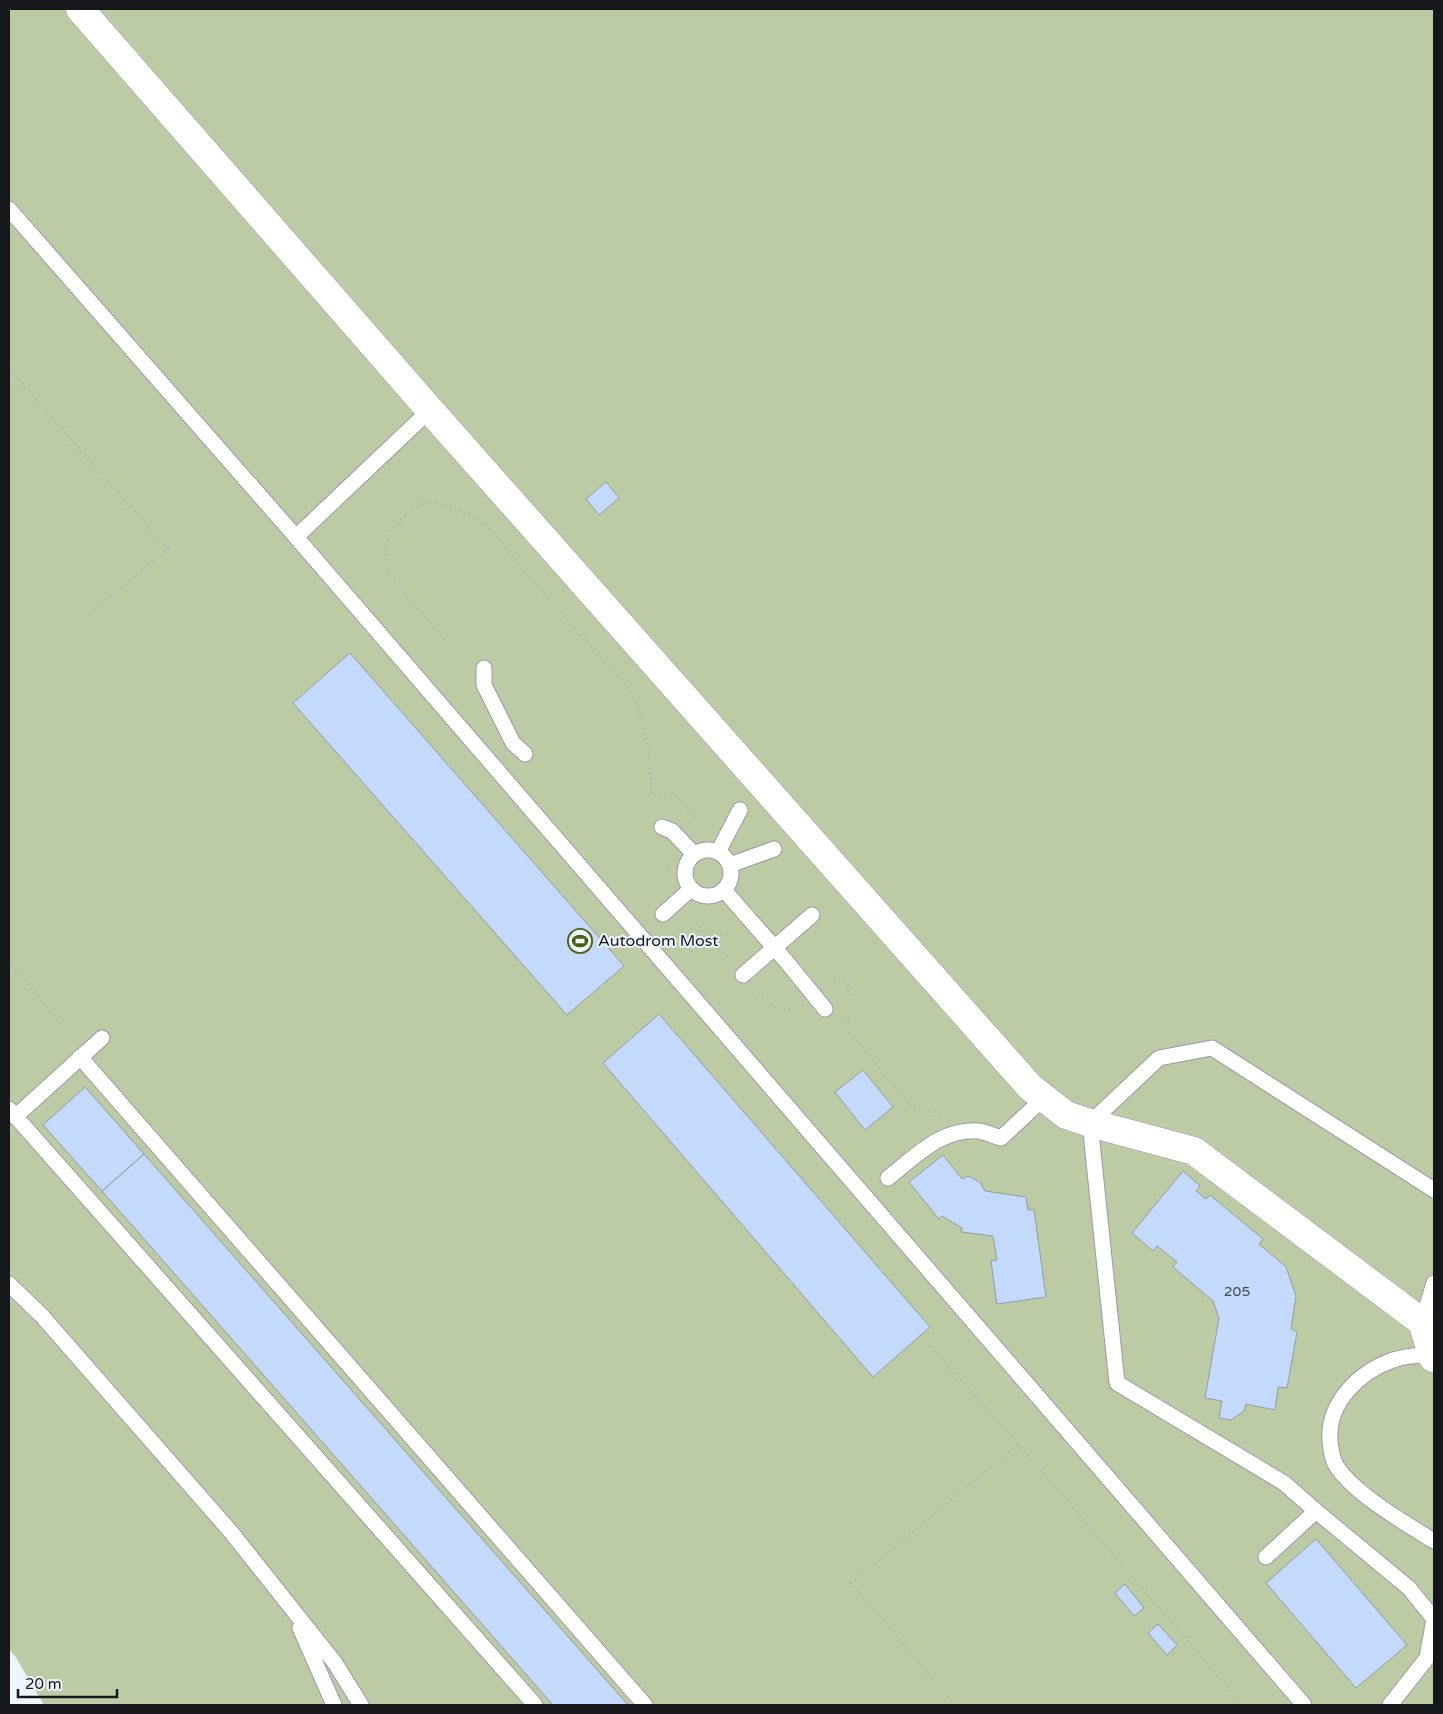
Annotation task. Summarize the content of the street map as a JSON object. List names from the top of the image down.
{
  "places": {
    "sports": ["Autodrom Most"]
  },
  "house_numbers": ["205"],
  "scale_bar": "20 m"
}
